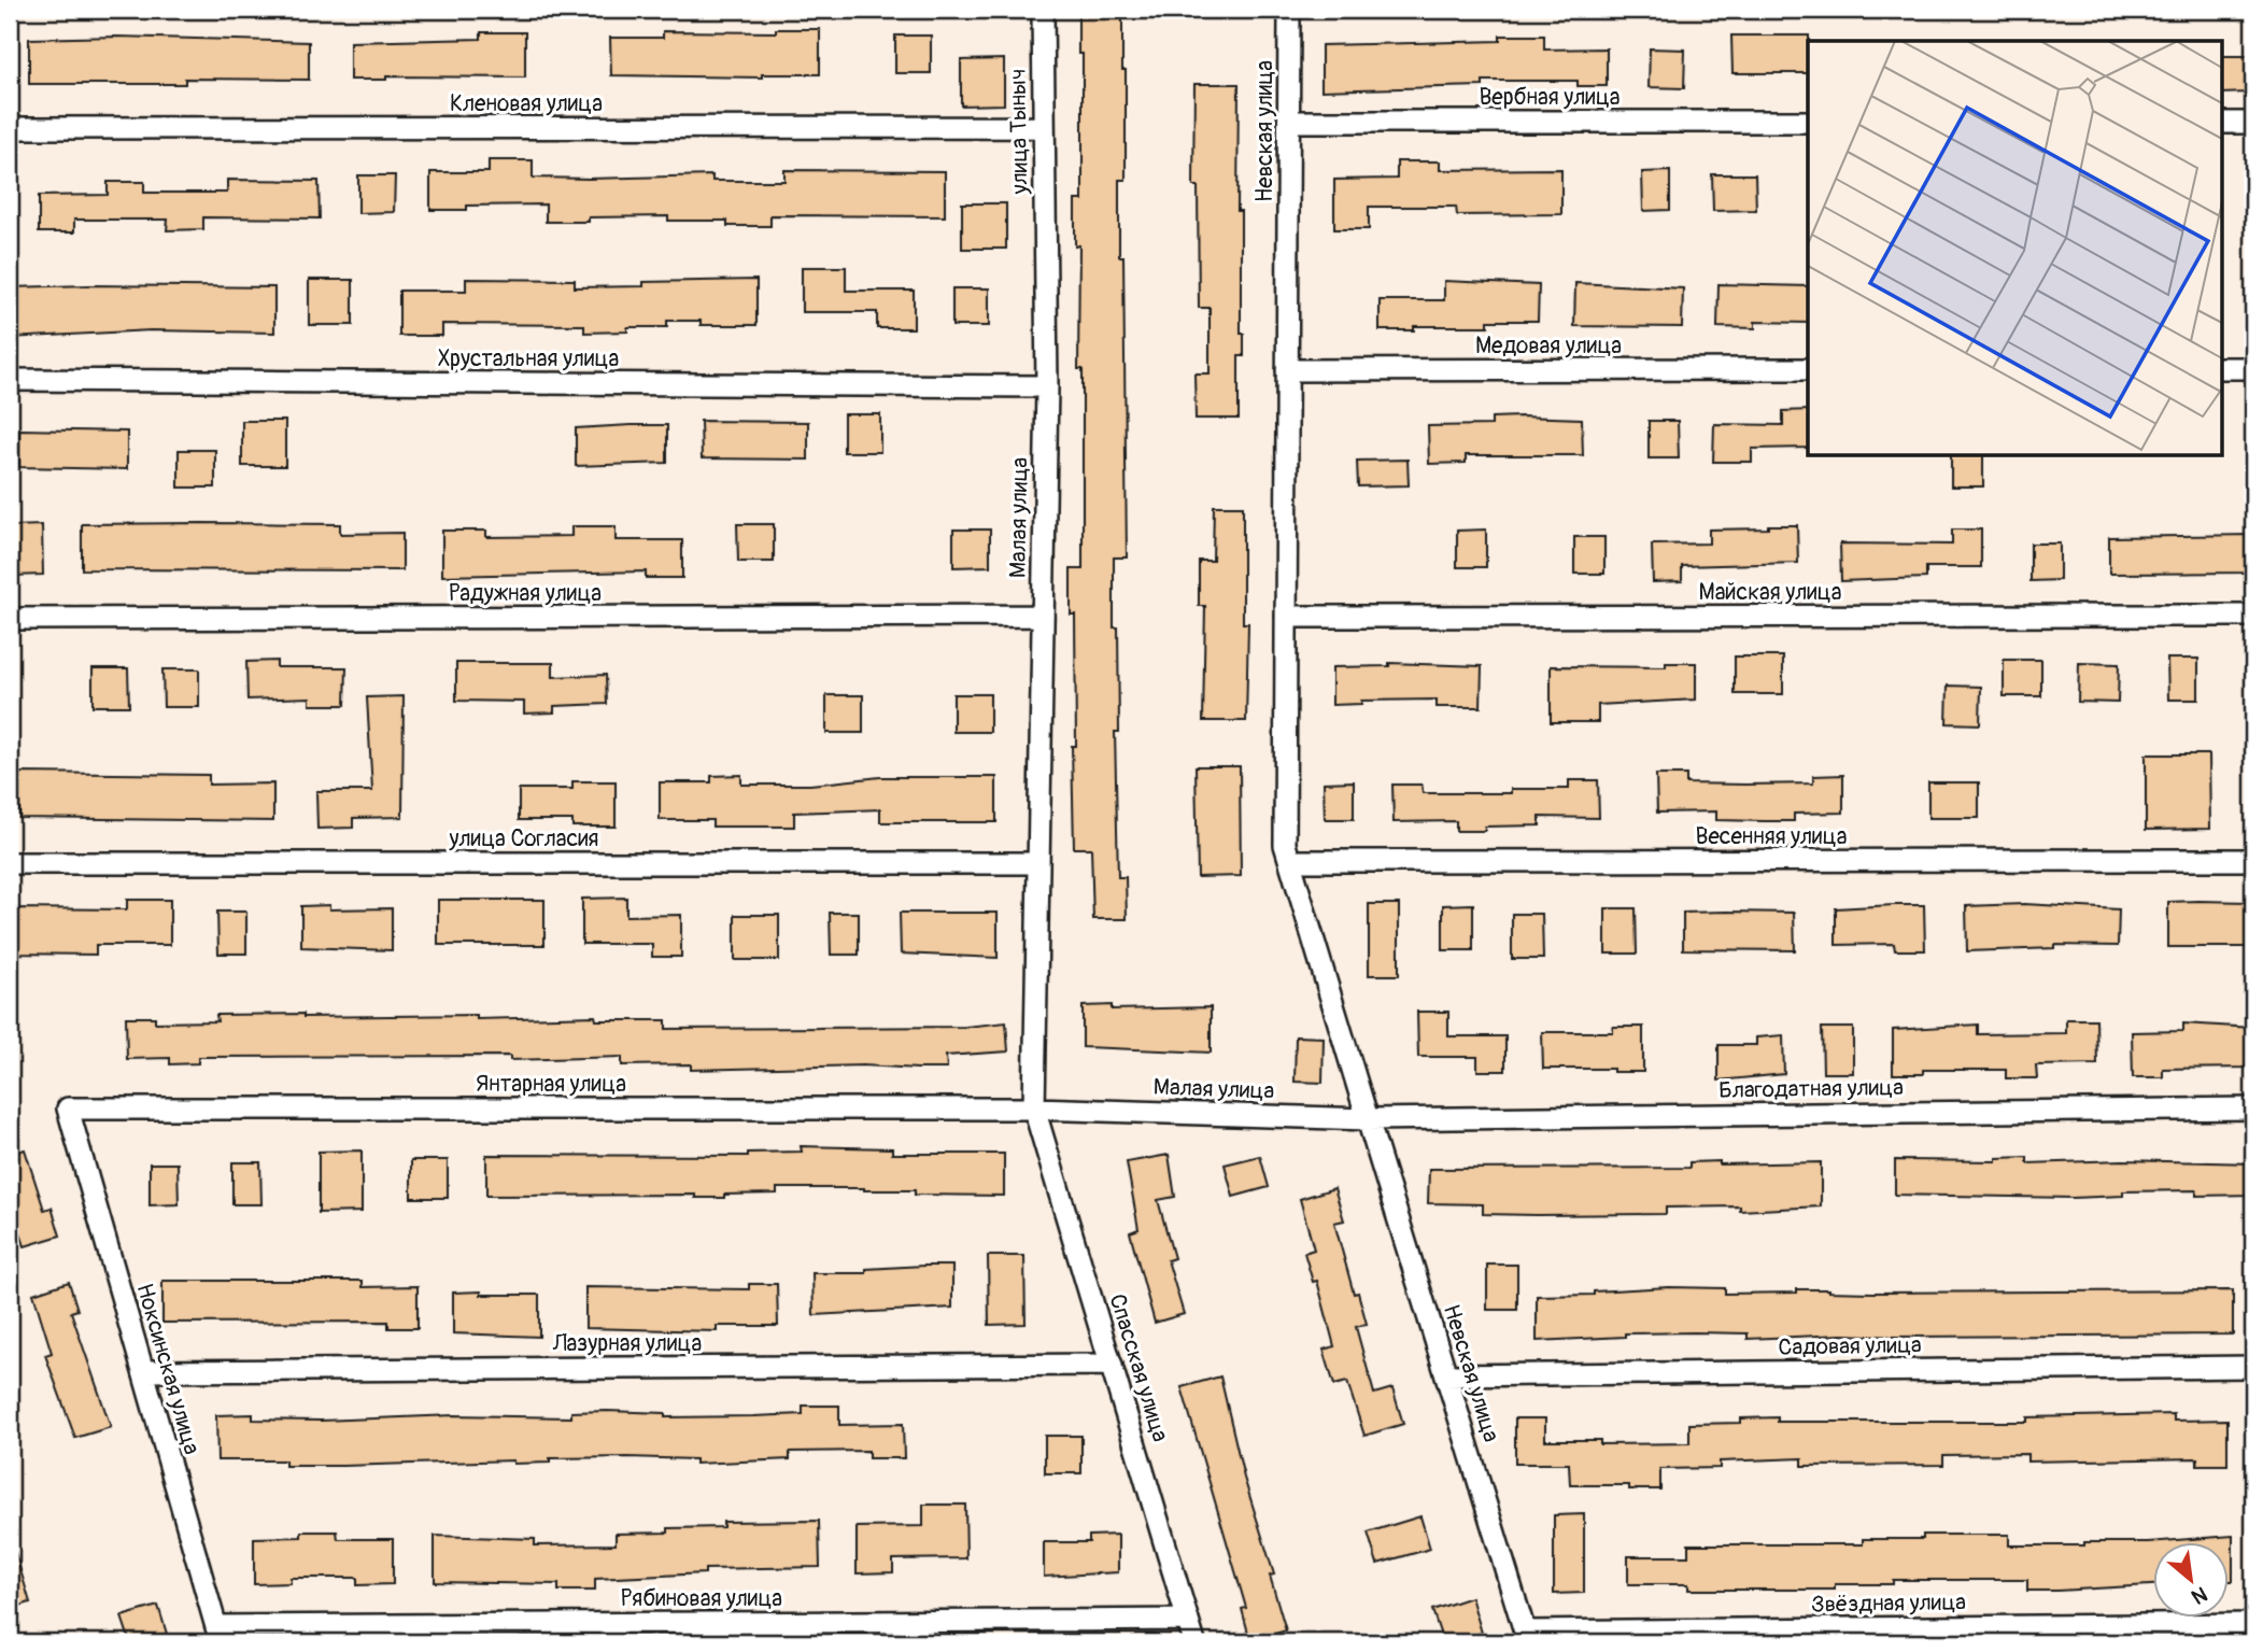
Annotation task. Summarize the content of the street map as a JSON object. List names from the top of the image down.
{
  "streets": {
    "street": [
      "Вербная улица",
      "Кленовая улица",
      "улица Тыныч",
      "Невская улица",
      "Медовая улица",
      "Хрустальная улица",
      "Малая улица",
      "Майская улица",
      "Радужная улица",
      "Весенняя улица",
      "улица Согласия",
      "Янтарная улица",
      "Благодатная улица",
      "Лазурная улица",
      "Садовая улица",
      "Спасская улица",
      "Ноксинская улица",
      "Рябиновая улица",
      "Звёздная улица"
    ]
  },
  "crossings": [
    ["Вербная улица", "Невская улица"],
    ["Кленовая улица", "улица Тыныч"],
    ["улица Тыныч", "Малая улица"],
    ["Невская улица", "Медовая улица"],
    ["Невская улица", "Малая улица"],
    ["Невская улица", "Благодатная улица"],
    ["Невская улица", "Садовая улица"],
    ["Невская улица", "Звёздная улица"],
    ["Хрустальная улица", "Малая улица"],
    ["Малая улица", "Радужная улица"],
    ["Малая улица", "улица Согласия"],
    ["Малая улица", "Янтарная улица"],
    ["Малая улица", "Благодатная улица"],
    ["Малая улица", "Спасская улица"],
    ["Янтарная улица", "Спасская улица"],
    ["Янтарная улица", "Ноксинская улица"],
    ["Лазурная улица", "Спасская улица"],
    ["Лазурная улица", "Ноксинская улица"],
    ["Спасская улица", "Рябиновая улица"],
    ["Ноксинская улица", "Рябиновая улица"]
  ],
  "north": "bottom right"
}
